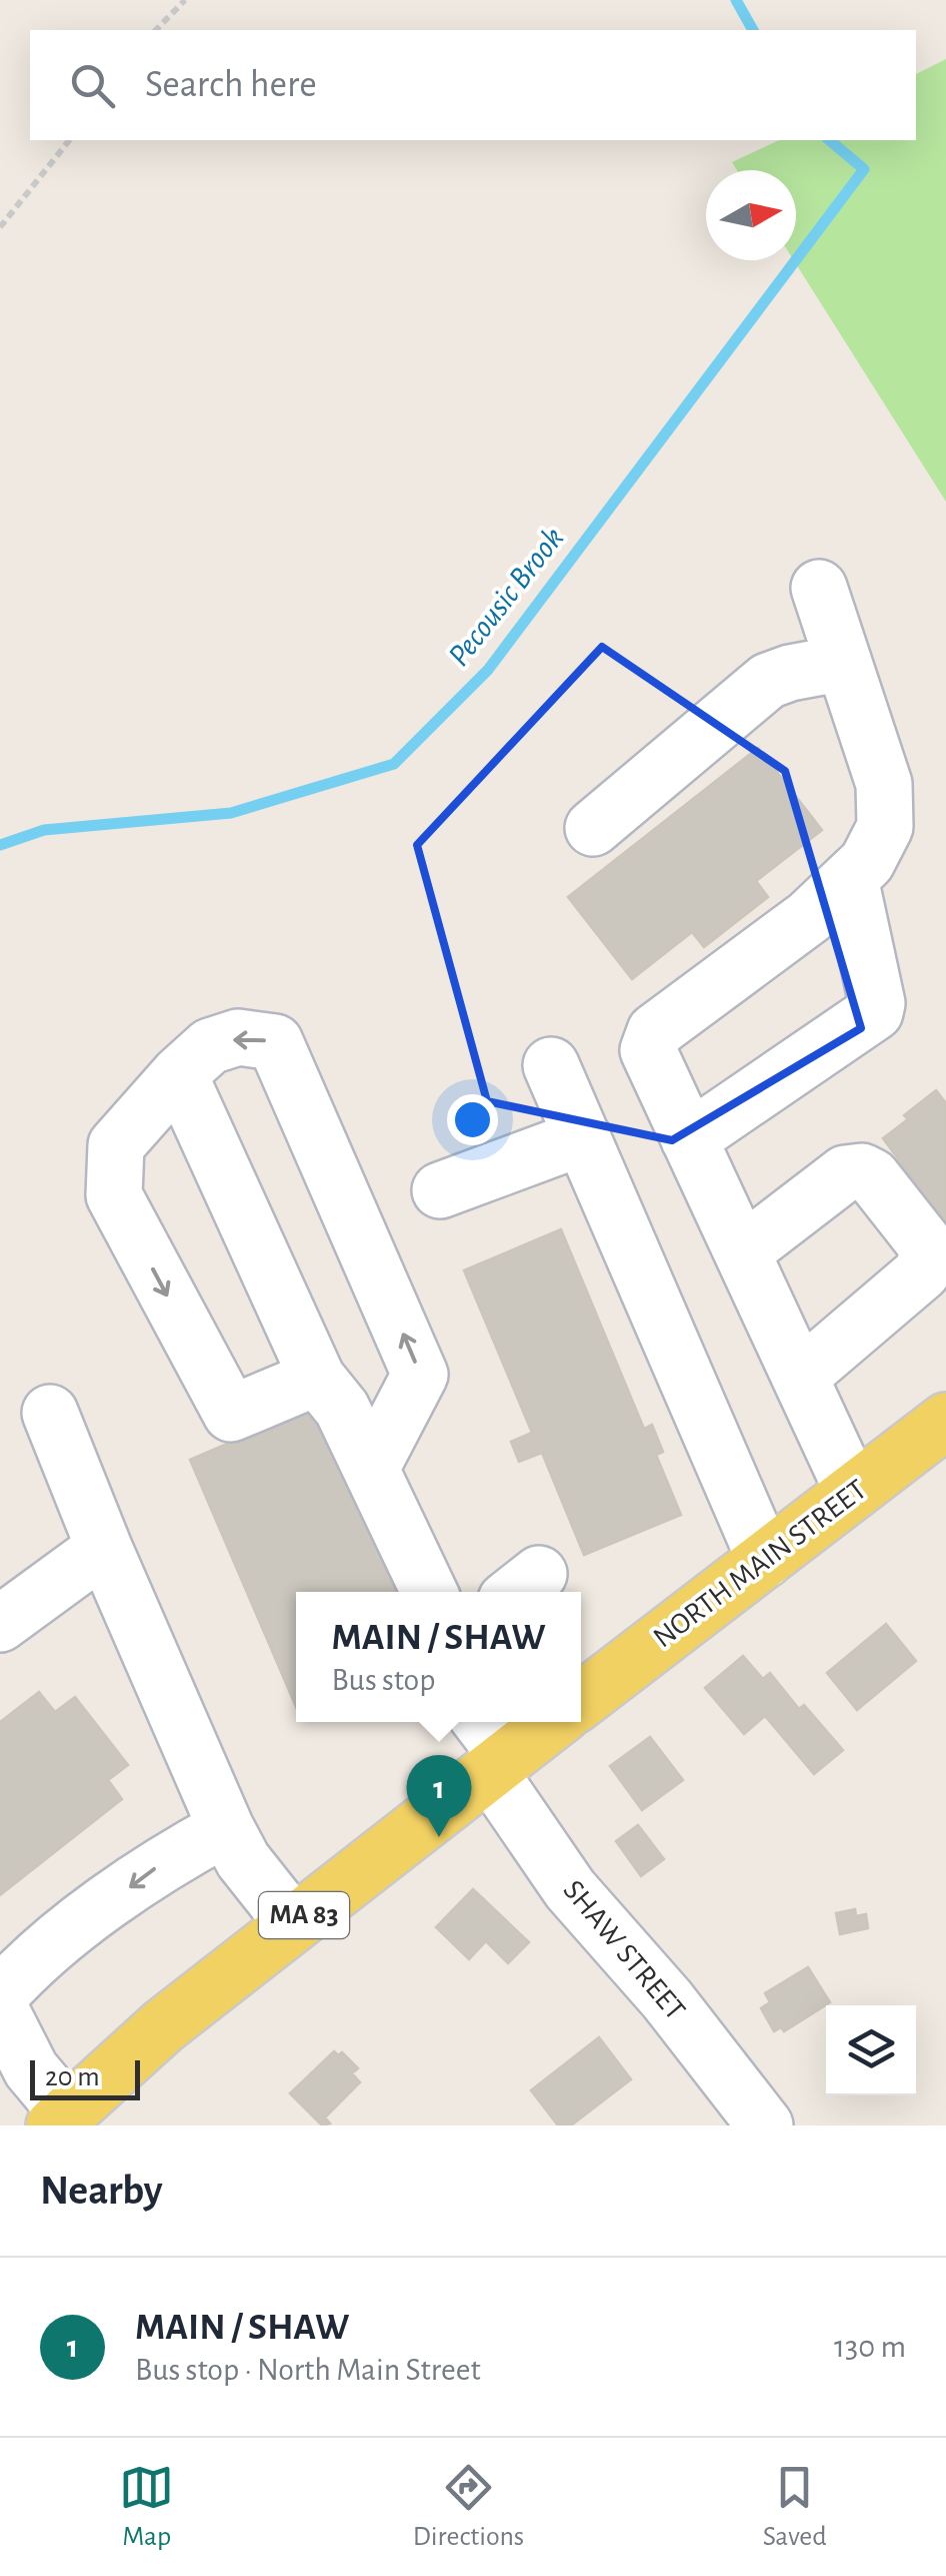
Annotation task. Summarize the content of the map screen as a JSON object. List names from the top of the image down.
{
  "streets": {
    "main road": ["NORTH MAIN STREET", "MA 83"],
    "street": ["SHAW STREET"]
  },
  "crossings": [
    ["MA 83", "SHAW STREET"]
  ],
  "water": ["Pecousic Brook"],
  "scale_bar": "20 m",
  "north": "right",
  "page": {
    "search": "Search here",
    "popup": ["MAIN / SHAW", "Bus stop"],
    "pins": "1",
    "scale": "20 m",
    "heading": "Nearby",
    "list": [
      {
        "mark": "1",
        "name": "MAIN / SHAW",
        "note": "Bus stop · North Main Street",
        "value": "130 m"
      }
    ],
    "nav": ["Map", "Directions", "Saved"]
  }
}
